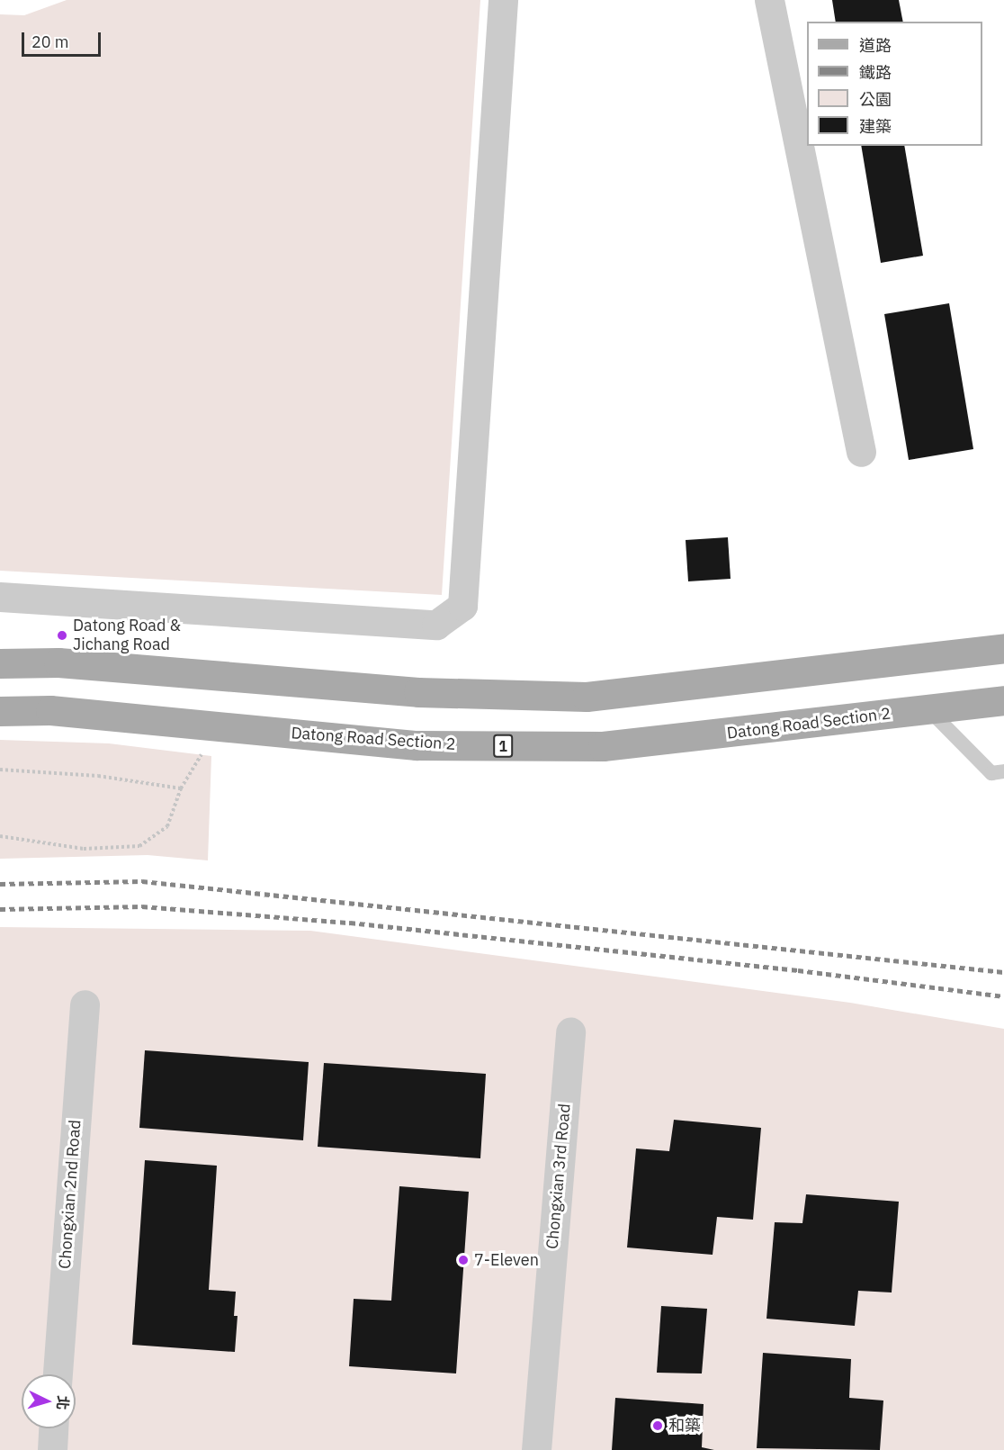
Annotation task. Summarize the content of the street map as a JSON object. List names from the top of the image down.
{
  "streets": {
    "main road": ["Datong Road Section 2", "1"],
    "street": ["Chongxian 3rd Road", "Chongxian 2nd Road"]
  },
  "places": ["Datong Road & Jichang Road", "7-Eleven", "和築"],
  "legend": [
    "道路",
    "鐵路",
    "公園",
    "建築"
  ],
  "scale_bar": "20 m",
  "north": "right"
}
